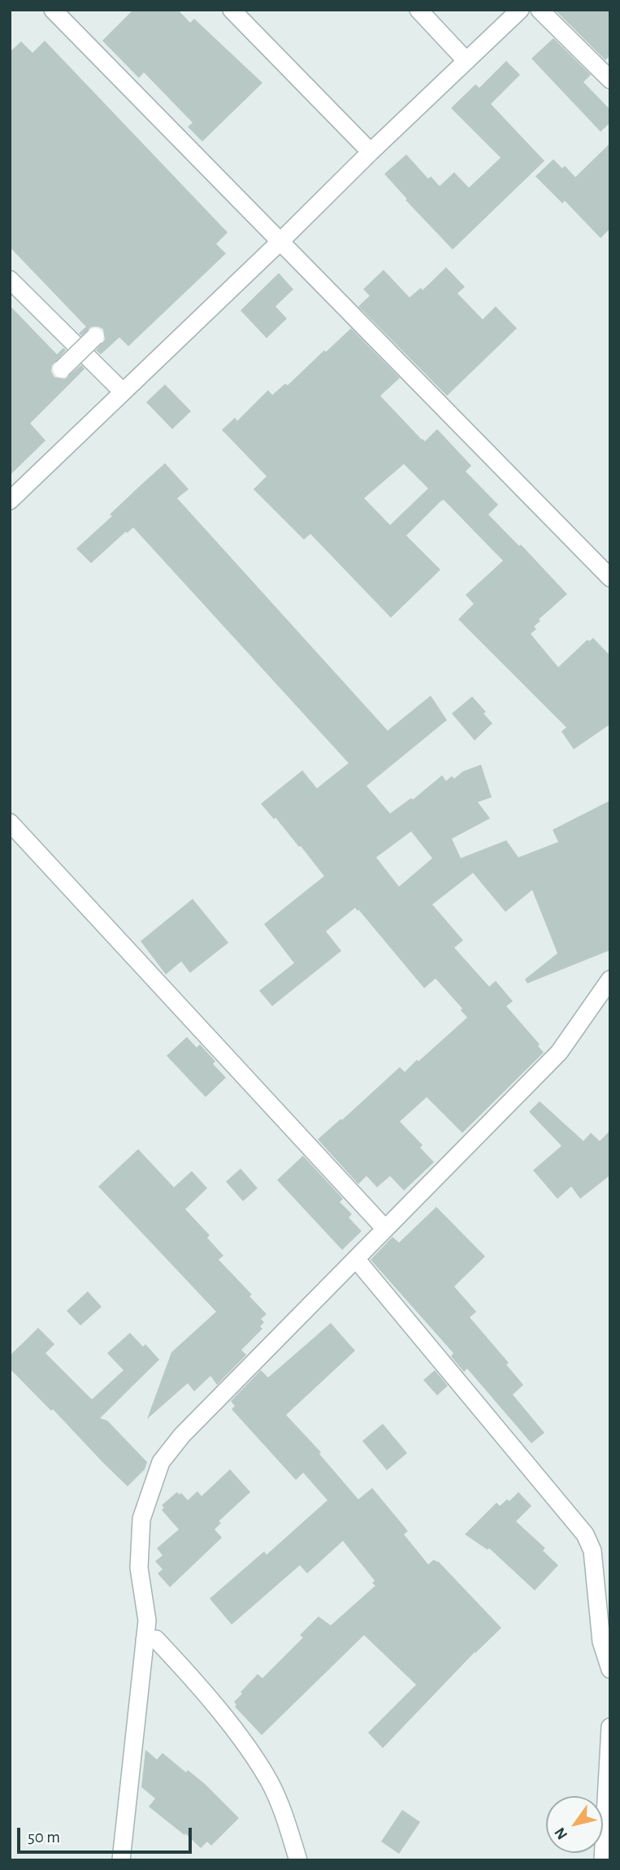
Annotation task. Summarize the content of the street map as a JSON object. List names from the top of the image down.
{
  "scale_bar": "50 m",
  "north": "bottom left"
}
